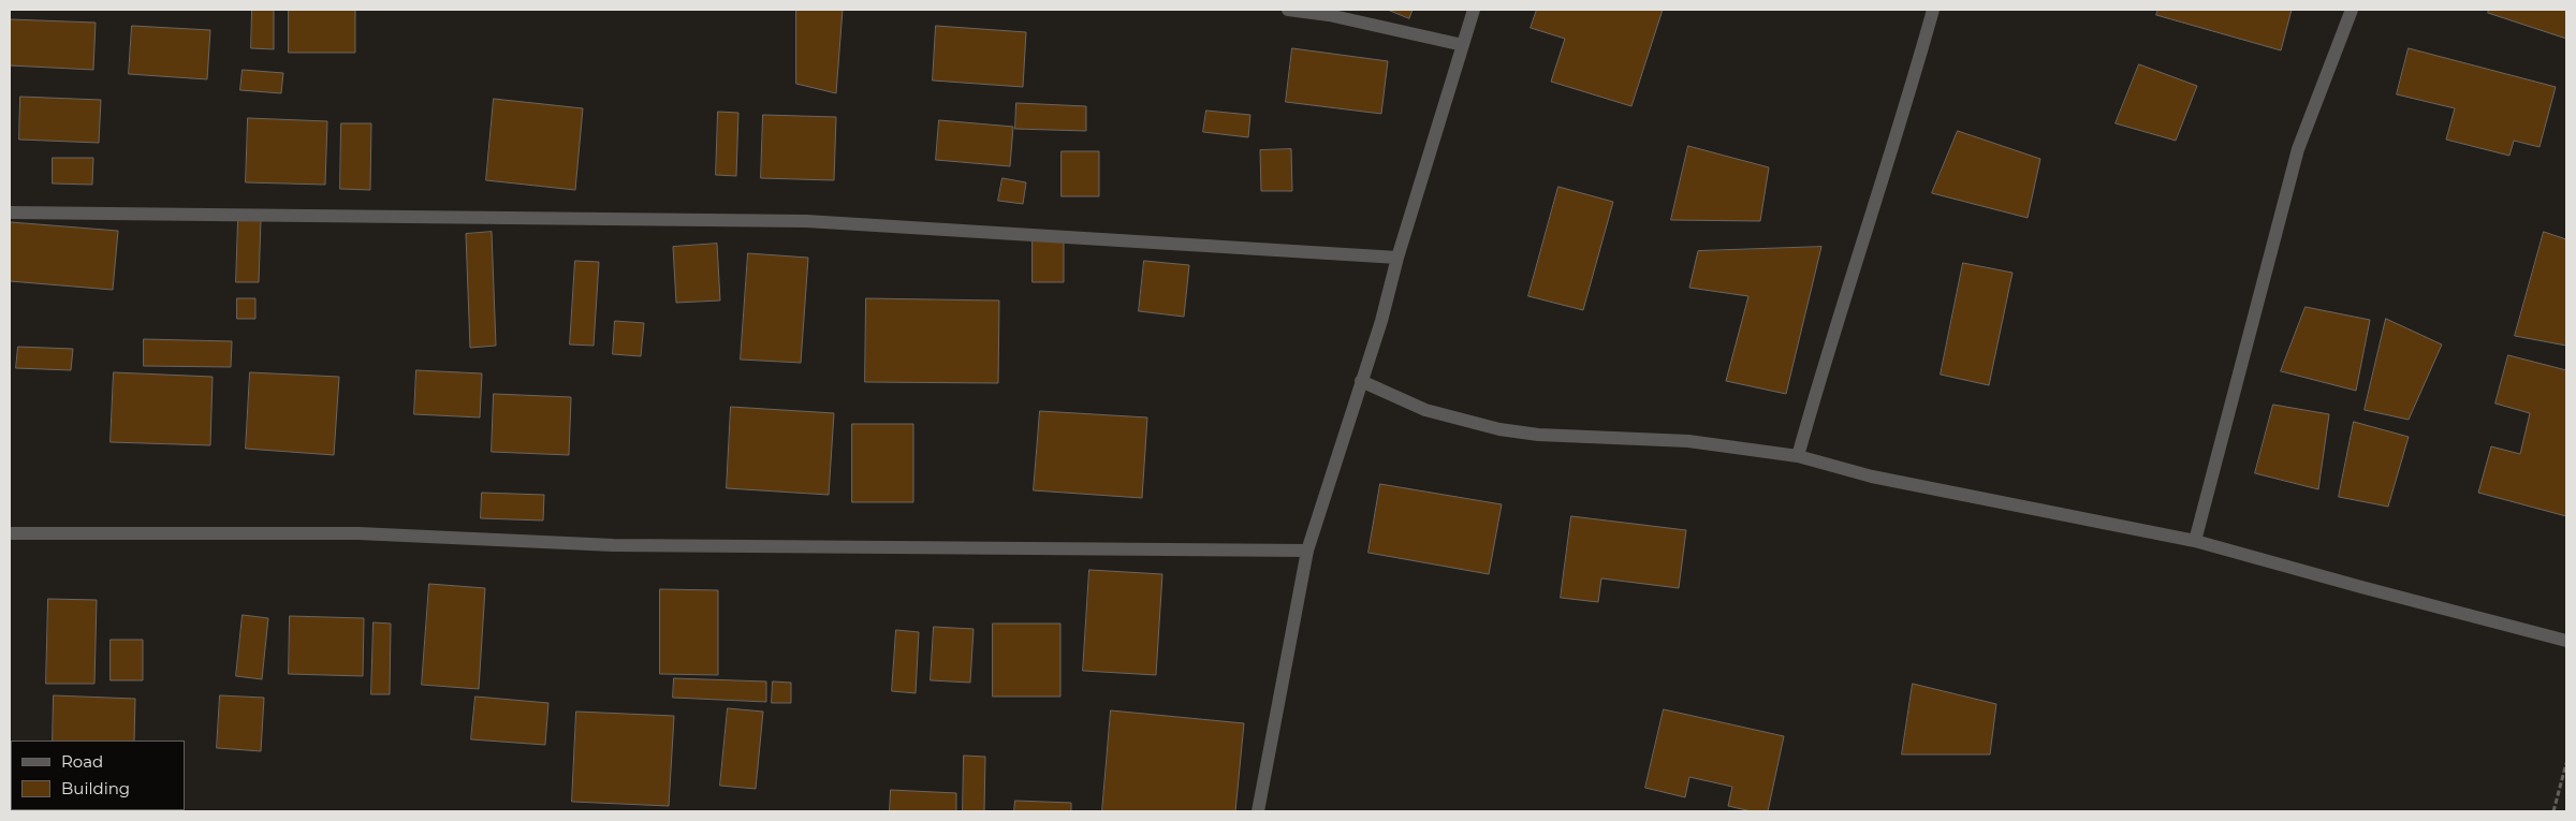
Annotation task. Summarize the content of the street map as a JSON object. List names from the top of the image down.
{
  "legend": ["Road", "Building"]
}
